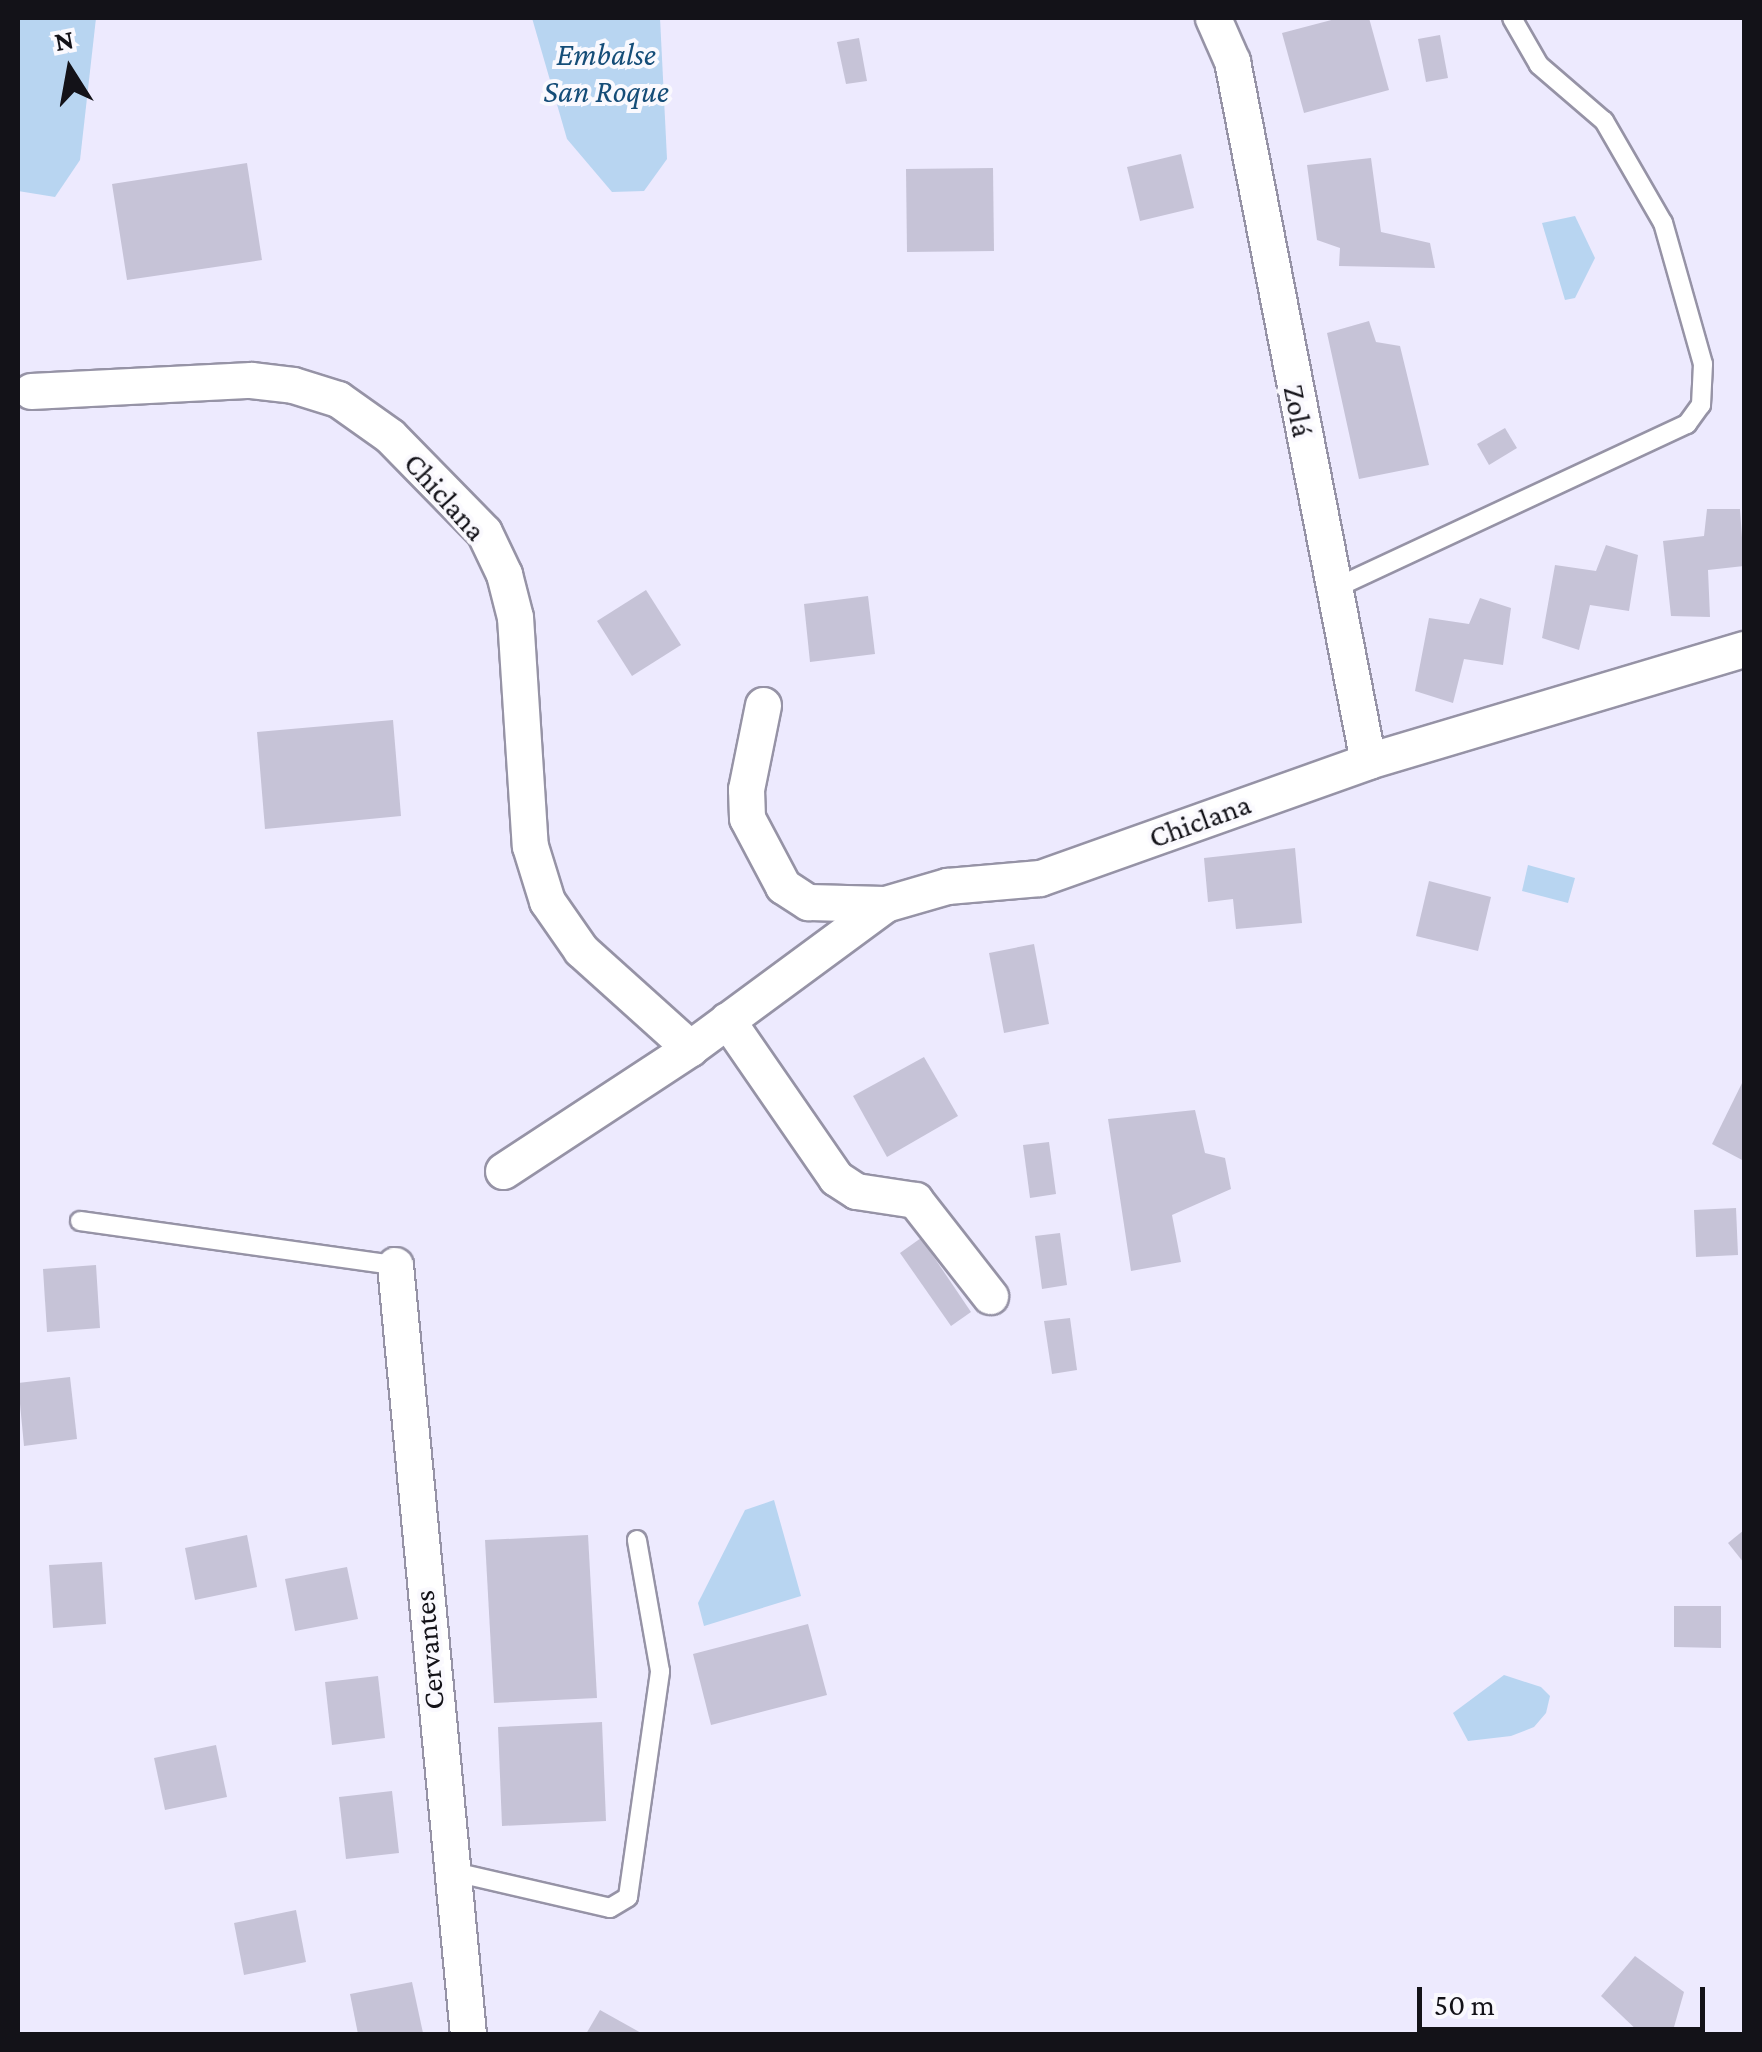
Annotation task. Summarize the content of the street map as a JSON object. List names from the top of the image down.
{
  "streets": {
    "street": ["Zolá", "Chiclana", "Cervantes"]
  },
  "crossings": [
    ["Zolá", "Chiclana"]
  ],
  "water": ["Embalse San Roque"],
  "scale_bar": "50 m",
  "north": "top"
}
